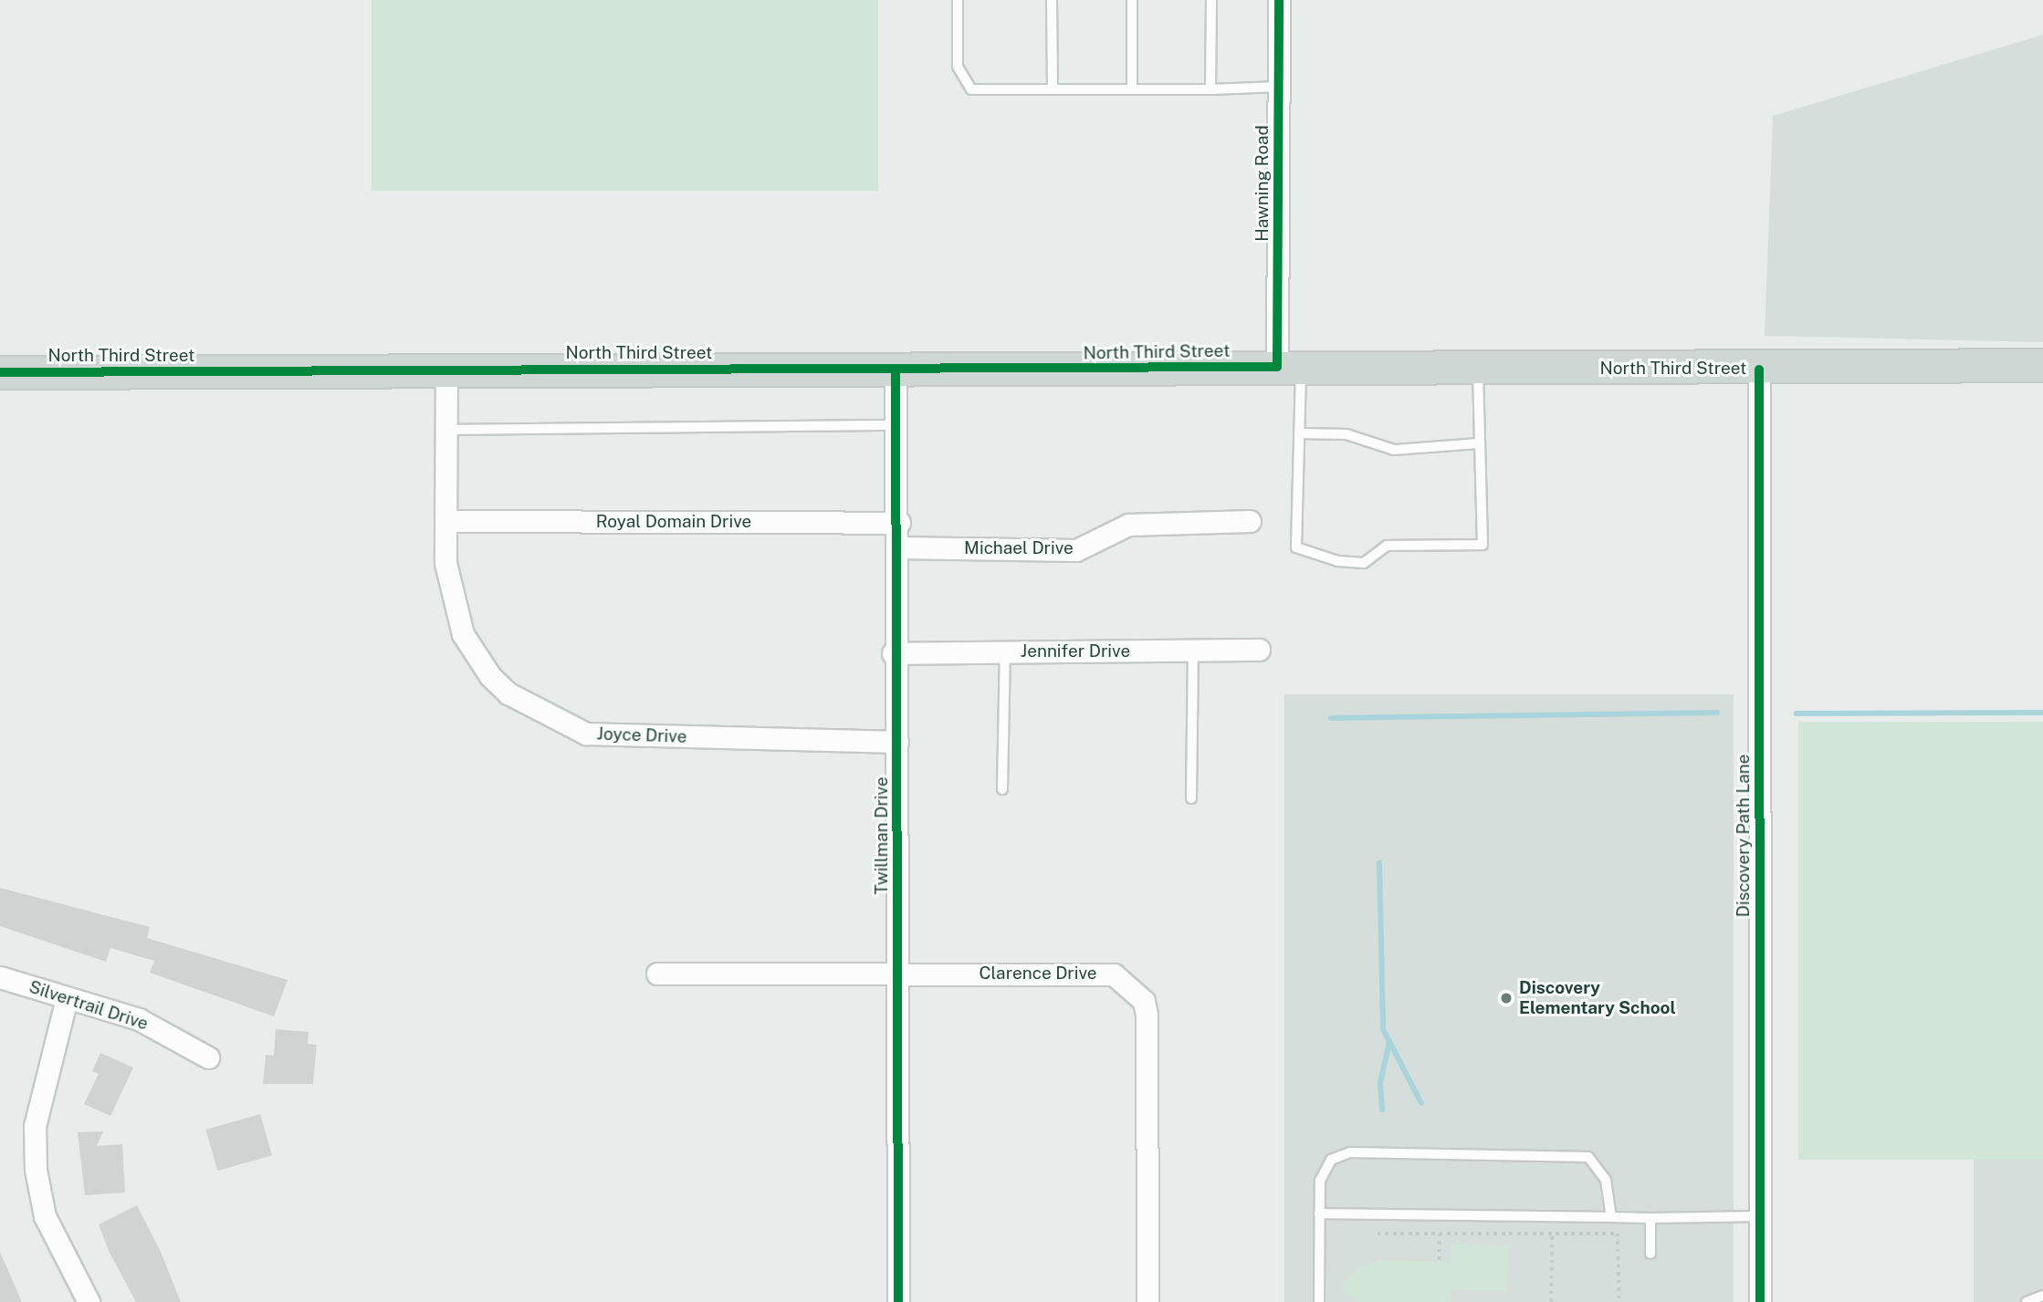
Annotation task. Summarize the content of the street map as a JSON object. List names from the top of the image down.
{
  "streets": {
    "main road": ["North Third Street"],
    "street": [
      "Hawning Road",
      "Royal Domain Drive",
      "Michael Drive",
      "Jennifer Drive",
      "Joyce Drive",
      "Twillman Drive",
      "Discovery Path Lane",
      "Clarence Drive",
      "Silvertrail Drive"
    ]
  },
  "crossings": [
    ["Hawning Road", "North Third Street"],
    ["North Third Street", "Joyce Drive"],
    ["North Third Street", "Twillman Drive"],
    ["North Third Street", "Discovery Path Lane"],
    ["Royal Domain Drive", "Joyce Drive"],
    ["Royal Domain Drive", "Twillman Drive"],
    ["Michael Drive", "Twillman Drive"],
    ["Jennifer Drive", "Twillman Drive"],
    ["Joyce Drive", "Twillman Drive"],
    ["Twillman Drive", "Clarence Drive"]
  ],
  "places": ["Discovery Elementary School"]
}
